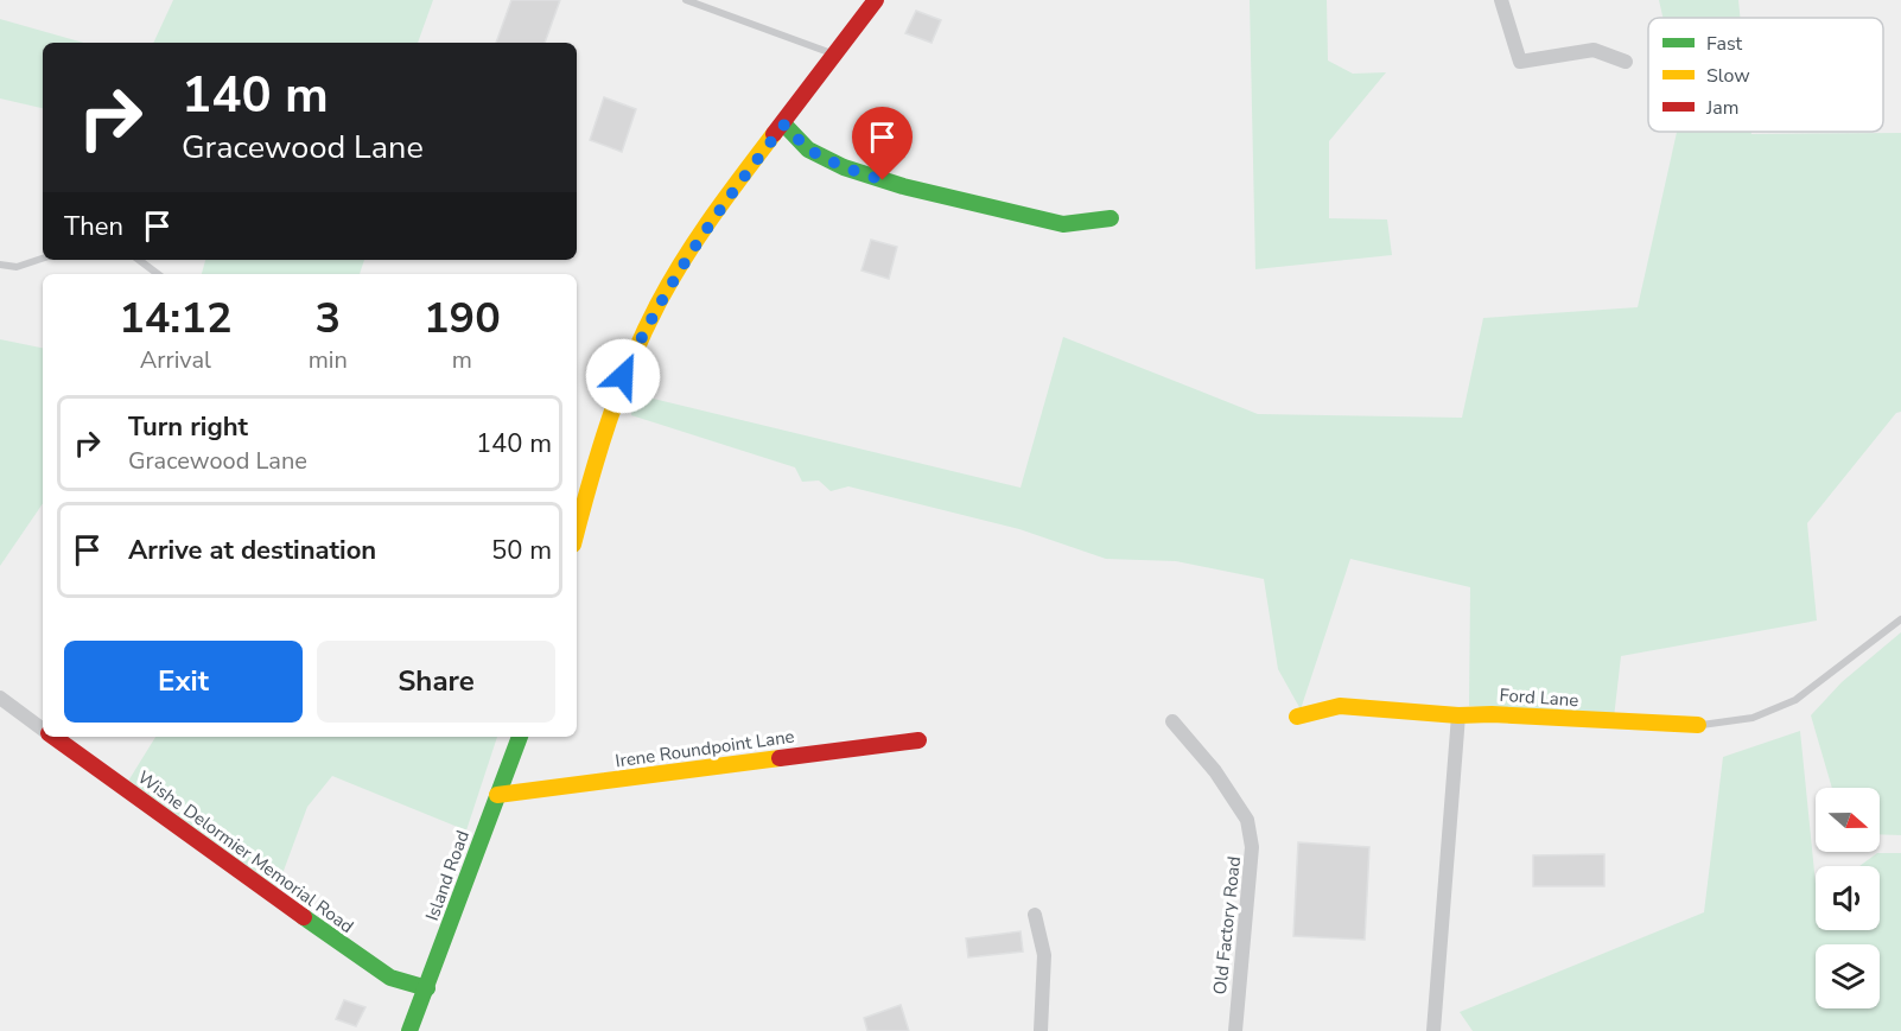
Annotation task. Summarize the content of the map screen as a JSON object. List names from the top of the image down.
{
  "streets": {
    "street": [
      "Ford Lane",
      "Irene Roundpoint Lane",
      "Wishe Delormier Memorial Road",
      "Island Road",
      "Old Factory Road"
    ]
  },
  "crossings": [
    ["Irene Roundpoint Lane", "Island Road"],
    ["Wishe Delormier Memorial Road", "Island Road"]
  ],
  "legend": ["Fast", "Slow", "Jam"],
  "north": "right",
  "page": {
    "turn": ["140 m", "Gracewood Lane"],
    "then": "Then",
    "eta": [
      "14:12",
      "Arrival",
      "3",
      "min",
      "190",
      "m"
    ],
    "list": [
      {
        "name": "Turn right",
        "note": "Gracewood Lane",
        "value": "140 m"
      },
      {
        "name": "Arrive at destination",
        "value": "50 m"
      }
    ],
    "buttons": ["Exit", "Share"]
  }
}
